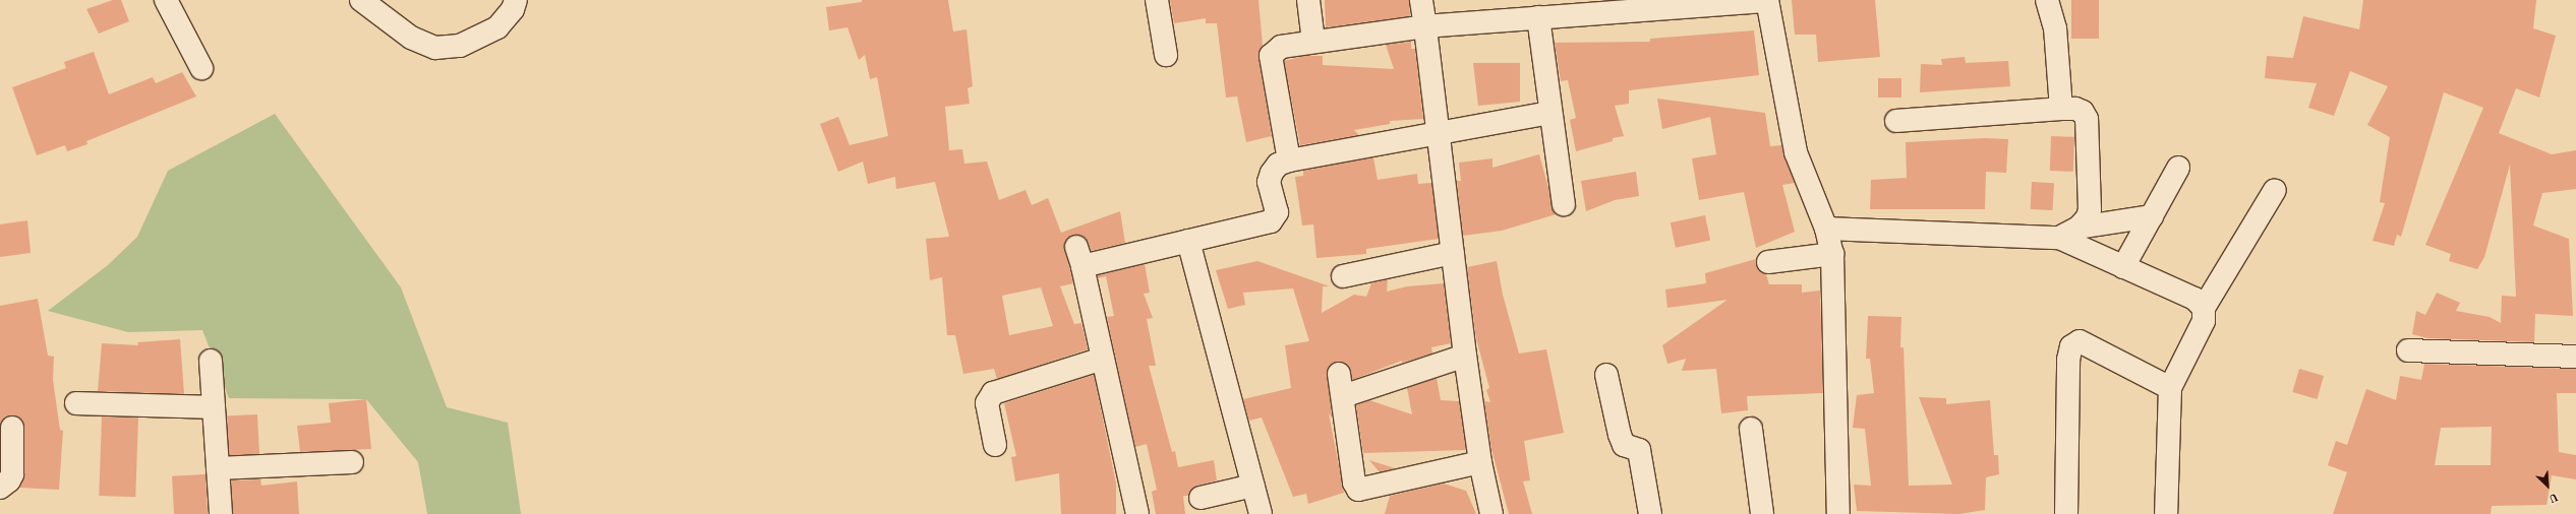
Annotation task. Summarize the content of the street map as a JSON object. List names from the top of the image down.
{
  "north": "bottom right"
}
